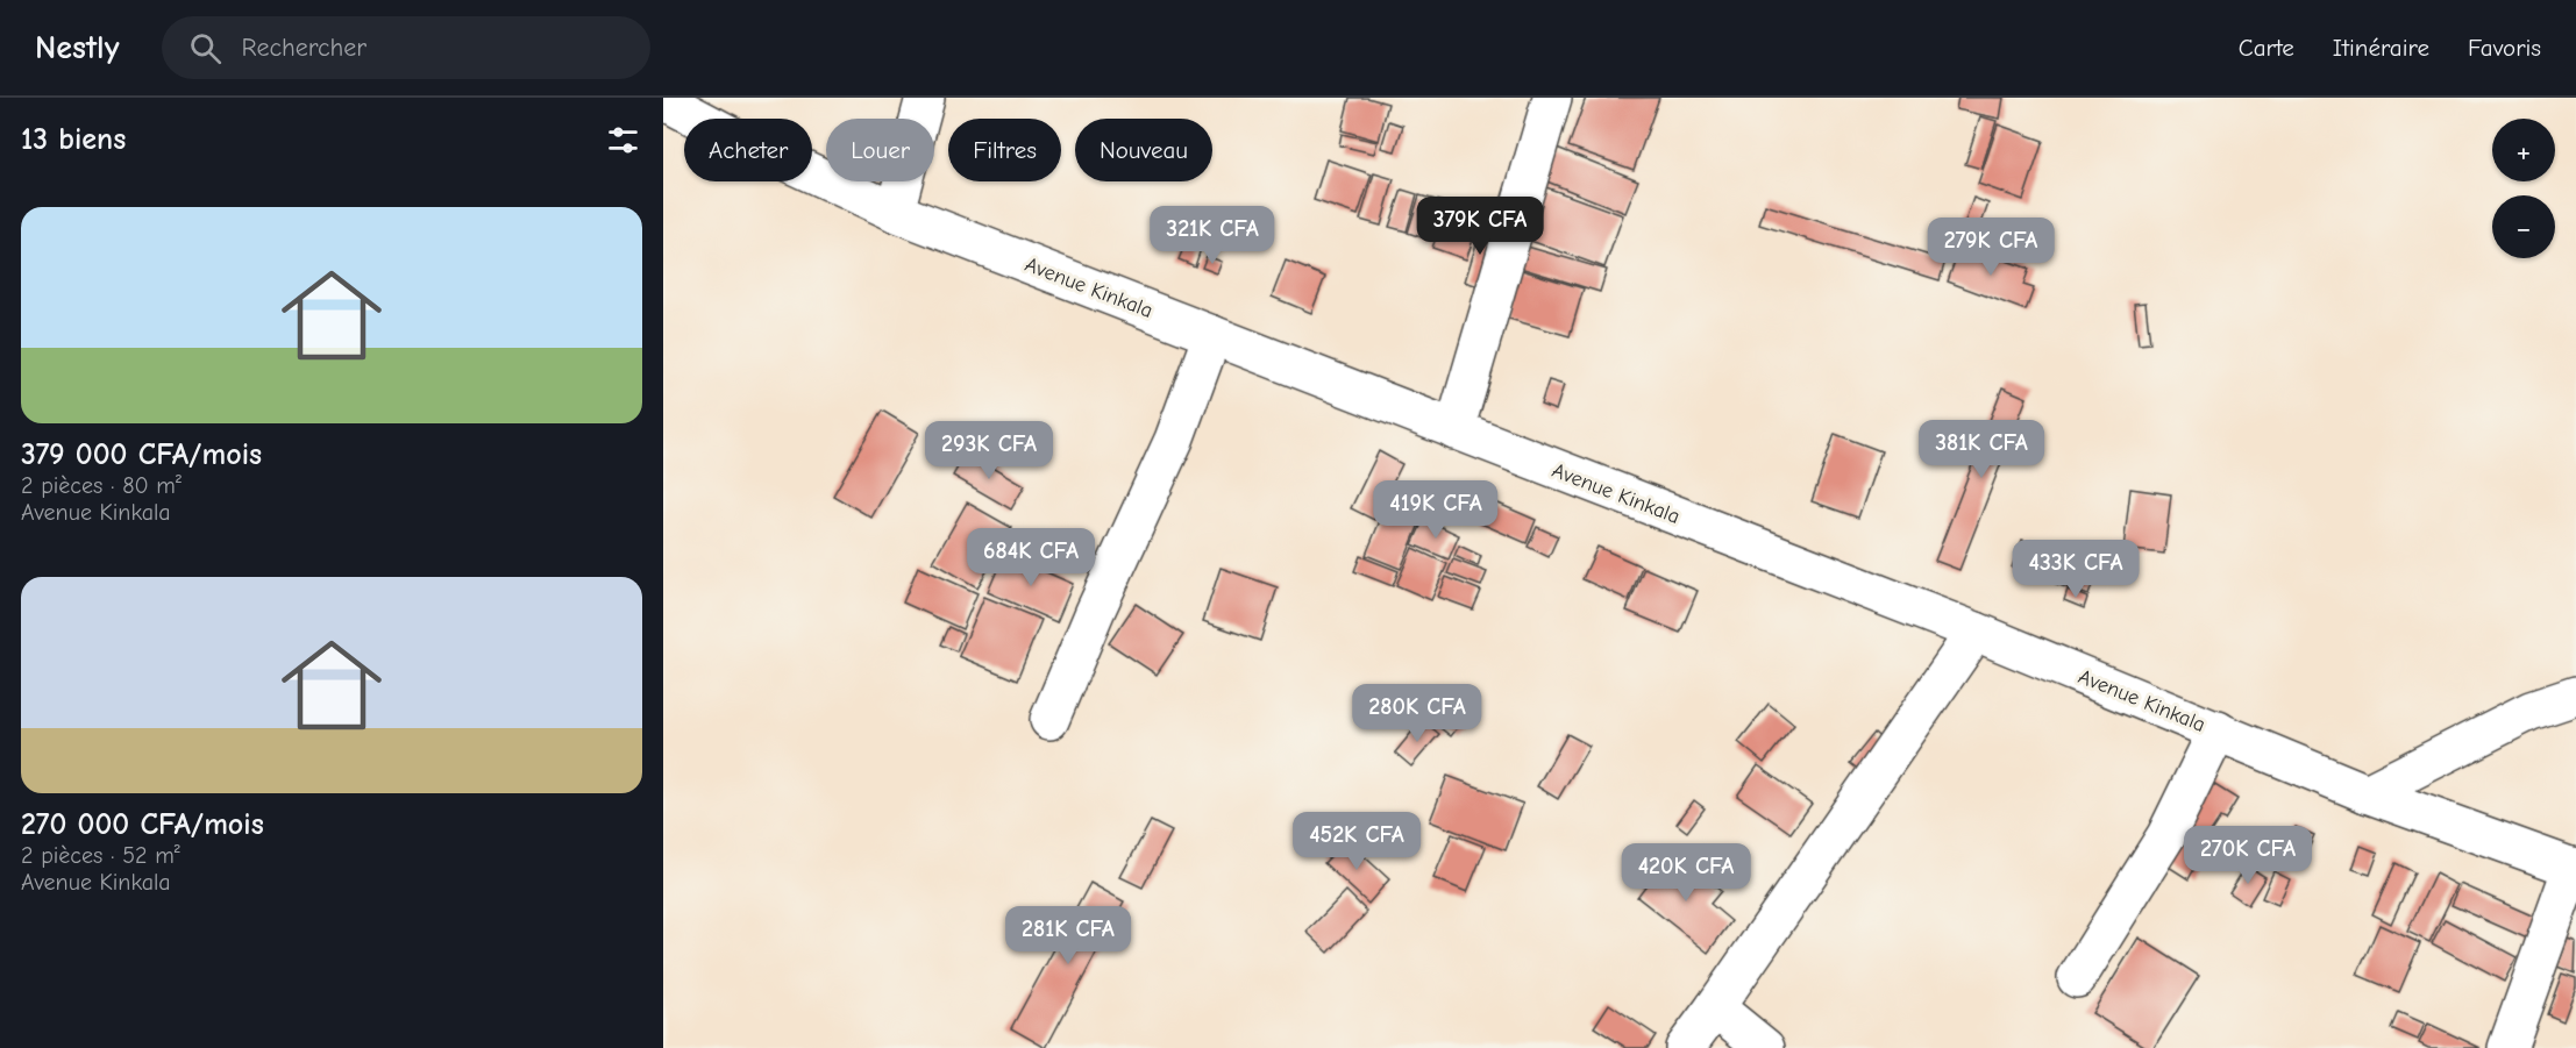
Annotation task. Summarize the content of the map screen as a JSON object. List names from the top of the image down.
{
  "streets": {
    "street": ["Avenue Kinkala"]
  },
  "page": {
    "header": "Nestly",
    "search": "Rechercher",
    "nav": ["Carte", "Itinéraire", "Favoris"],
    "heading": "13 biens",
    "map_buttons": ["+", "−"],
    "chip": [
      "Acheter",
      "Louer",
      "Filtres",
      "Nouveau"
    ],
    "list": [
      {
        "name": "379 000 CFA/mois",
        "note": "2 pièces · 80 m² · Avenue Kinkala"
      },
      {
        "name": "270 000 CFA/mois",
        "note": "2 pièces · 52 m² · Avenue Kinkala"
      }
    ],
    "price": [
      "379K CFA",
      "321K CFA",
      "279K CFA",
      "381K CFA",
      "293K CFA",
      "419K CFA",
      "684K CFA",
      "433K CFA",
      "280K CFA",
      "452K CFA",
      "270K CFA",
      "420K CFA",
      "281K CFA"
    ]
  }
}
